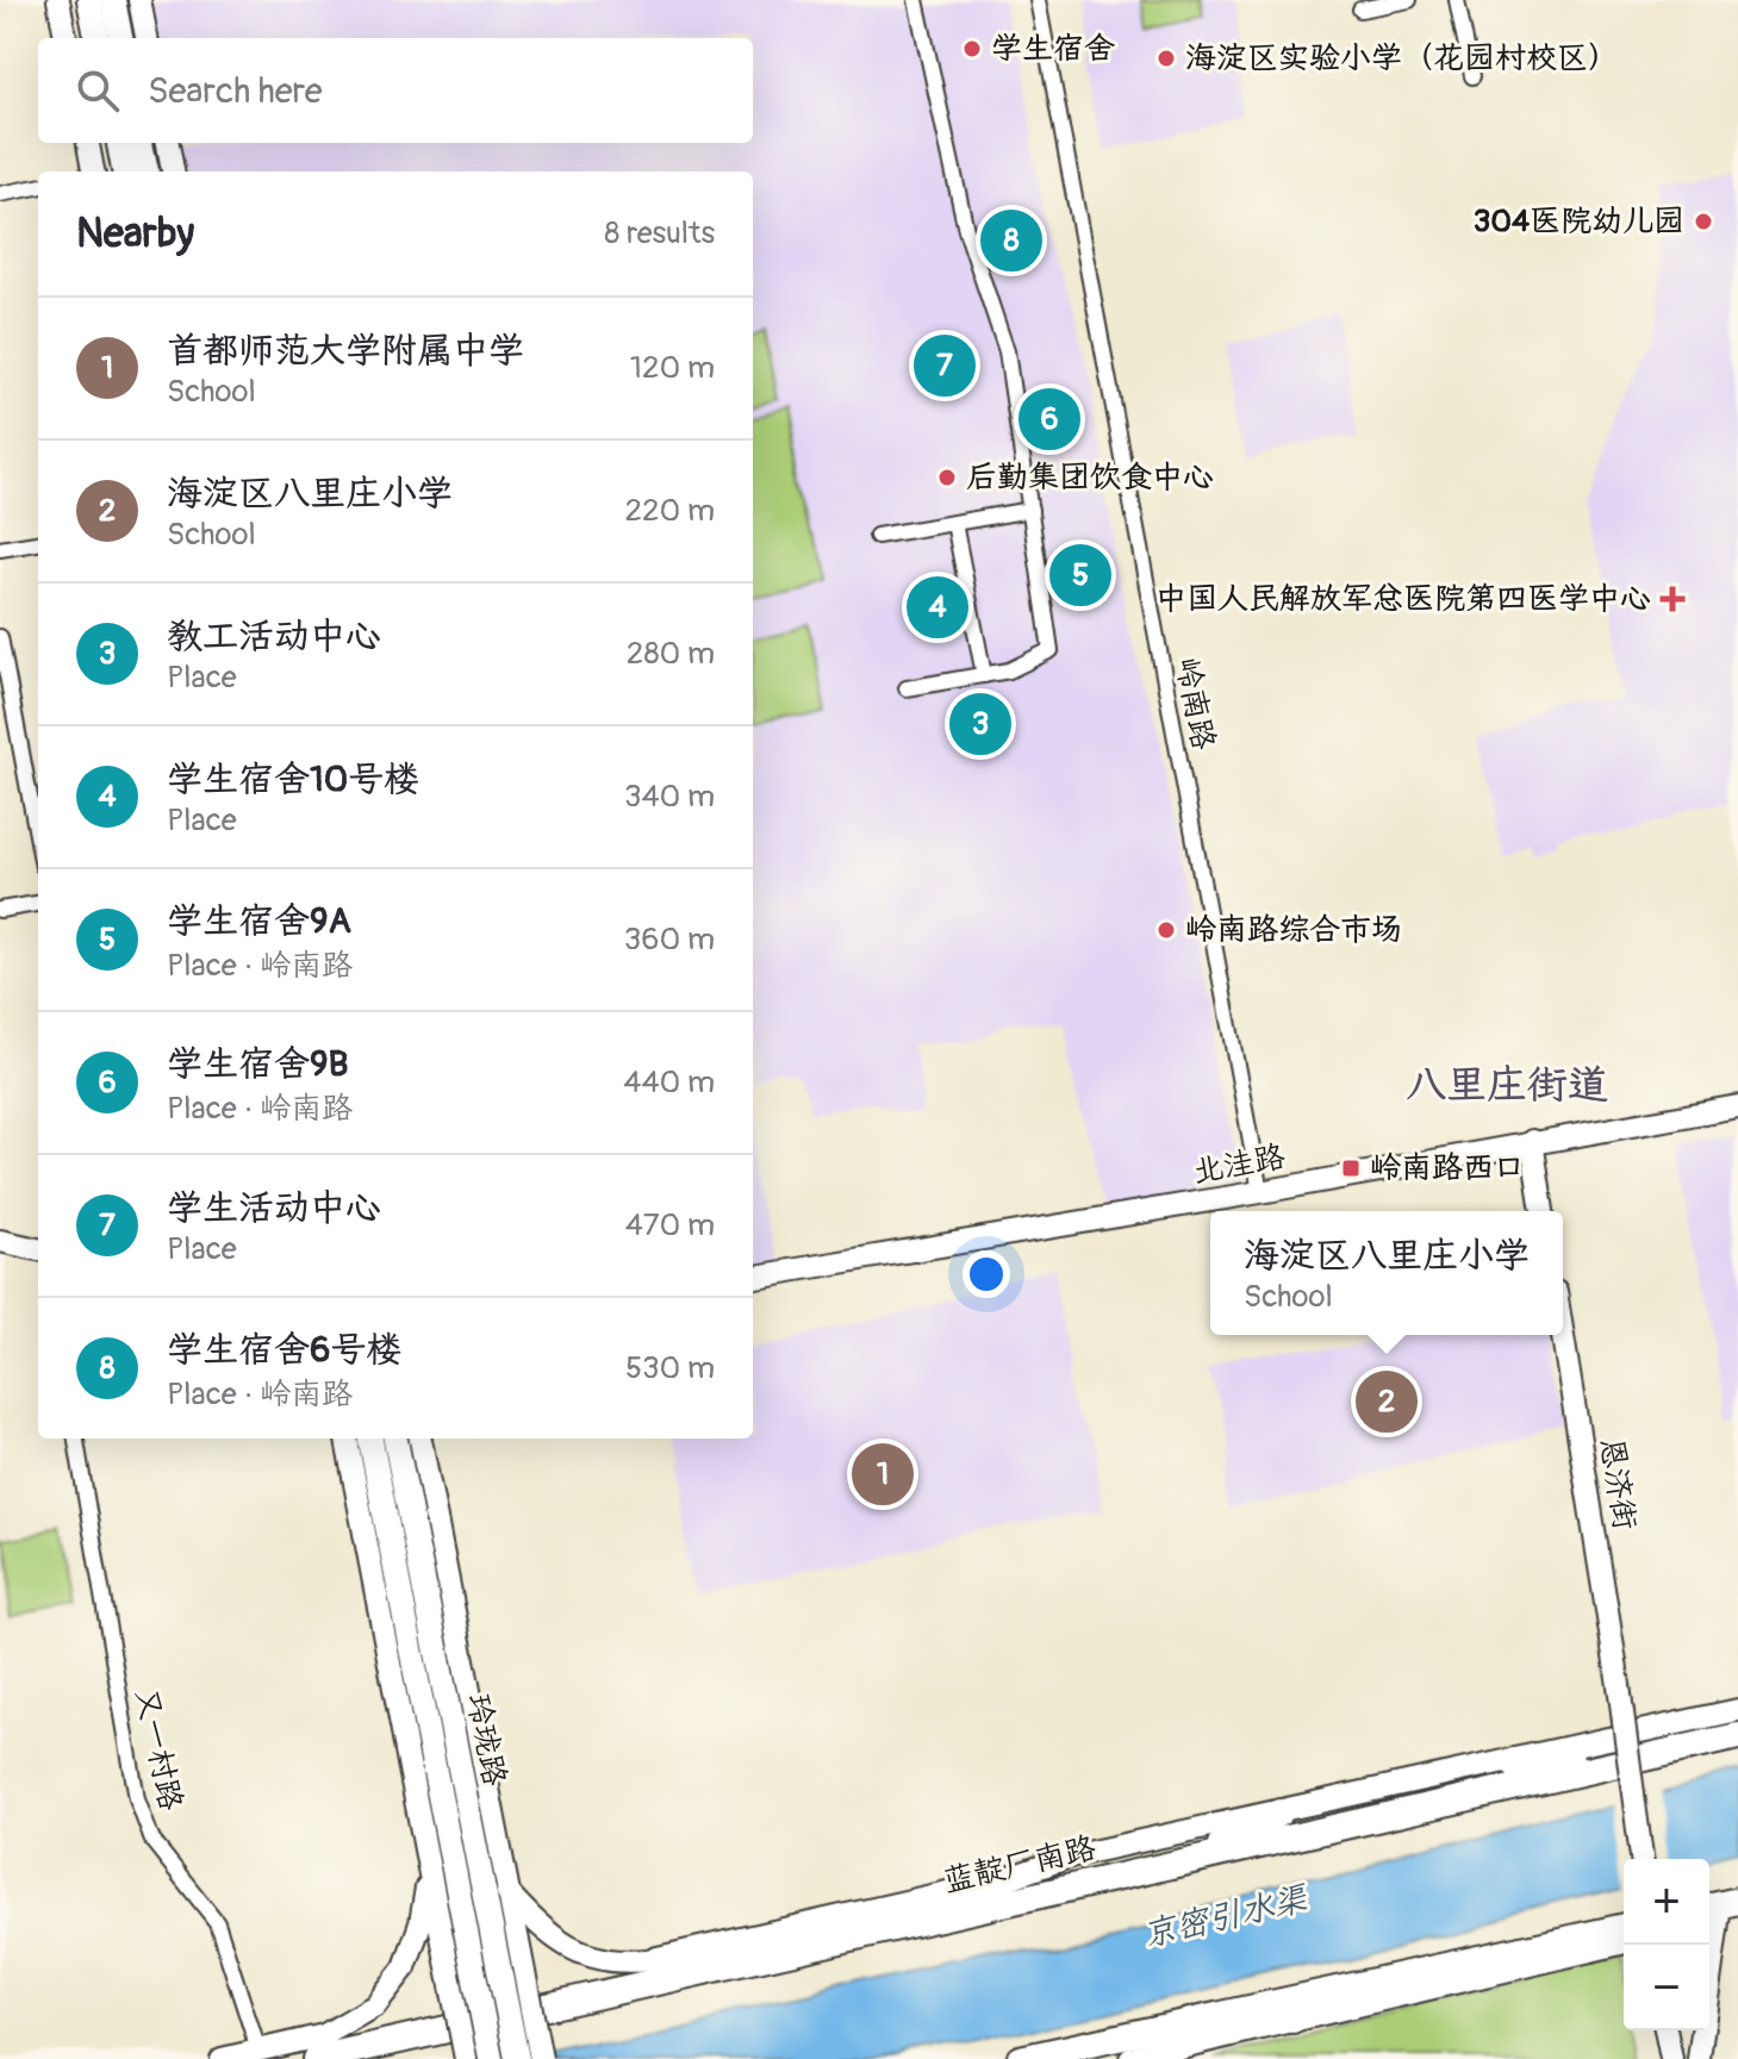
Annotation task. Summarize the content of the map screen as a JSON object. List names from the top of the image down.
{
  "streets": {
    "highway": ["蓝靛厂南路"],
    "main road": ["玲珑路"],
    "street": [
      "岭南路",
      "北洼路",
      "恩济街",
      "又一村路"
    ]
  },
  "crossings": [
    ["岭南路", "北洼路"]
  ],
  "districts": ["八里庄街道"],
  "water": ["京密引水渠"],
  "places": {
    "other": [
      "学生宿舍",
      "海淀区实验小学（花园村校区）",
      "304医院幼儿园",
      "后勤集团饮食中心",
      "岭南路综合市场"
    ],
    "health": ["中国人民解放军总医院第四医学中心"],
    "transit": ["岭南路西口"]
  },
  "page": {
    "search": "Search here",
    "heading": ["Nearby", "8 results"],
    "pins": [
      "8",
      "7",
      "6",
      "5",
      "4",
      "3",
      "2",
      "1"
    ],
    "list": [
      {
        "mark": "1",
        "name": "首都师范大学附属中学",
        "note": "School",
        "value": "120 m"
      },
      {
        "mark": "2",
        "name": "海淀区八里庄小学",
        "note": "School",
        "value": "220 m"
      },
      {
        "mark": "3",
        "name": "教工活动中心",
        "note": "Place",
        "value": "280 m"
      },
      {
        "mark": "4",
        "name": "学生宿舍10号楼",
        "note": "Place",
        "value": "340 m"
      },
      {
        "mark": "5",
        "name": "学生宿舍9A",
        "note": "Place · 岭南路",
        "value": "360 m"
      },
      {
        "mark": "6",
        "name": "学生宿舍9B",
        "note": "Place · 岭南路",
        "value": "440 m"
      },
      {
        "mark": "7",
        "name": "学生活动中心",
        "note": "Place",
        "value": "470 m"
      },
      {
        "mark": "8",
        "name": "学生宿舍6号楼",
        "note": "Place · 岭南路",
        "value": "530 m"
      }
    ],
    "popup": ["海淀区八里庄小学", "School"],
    "map_buttons": ["+", "−"]
  }
}
